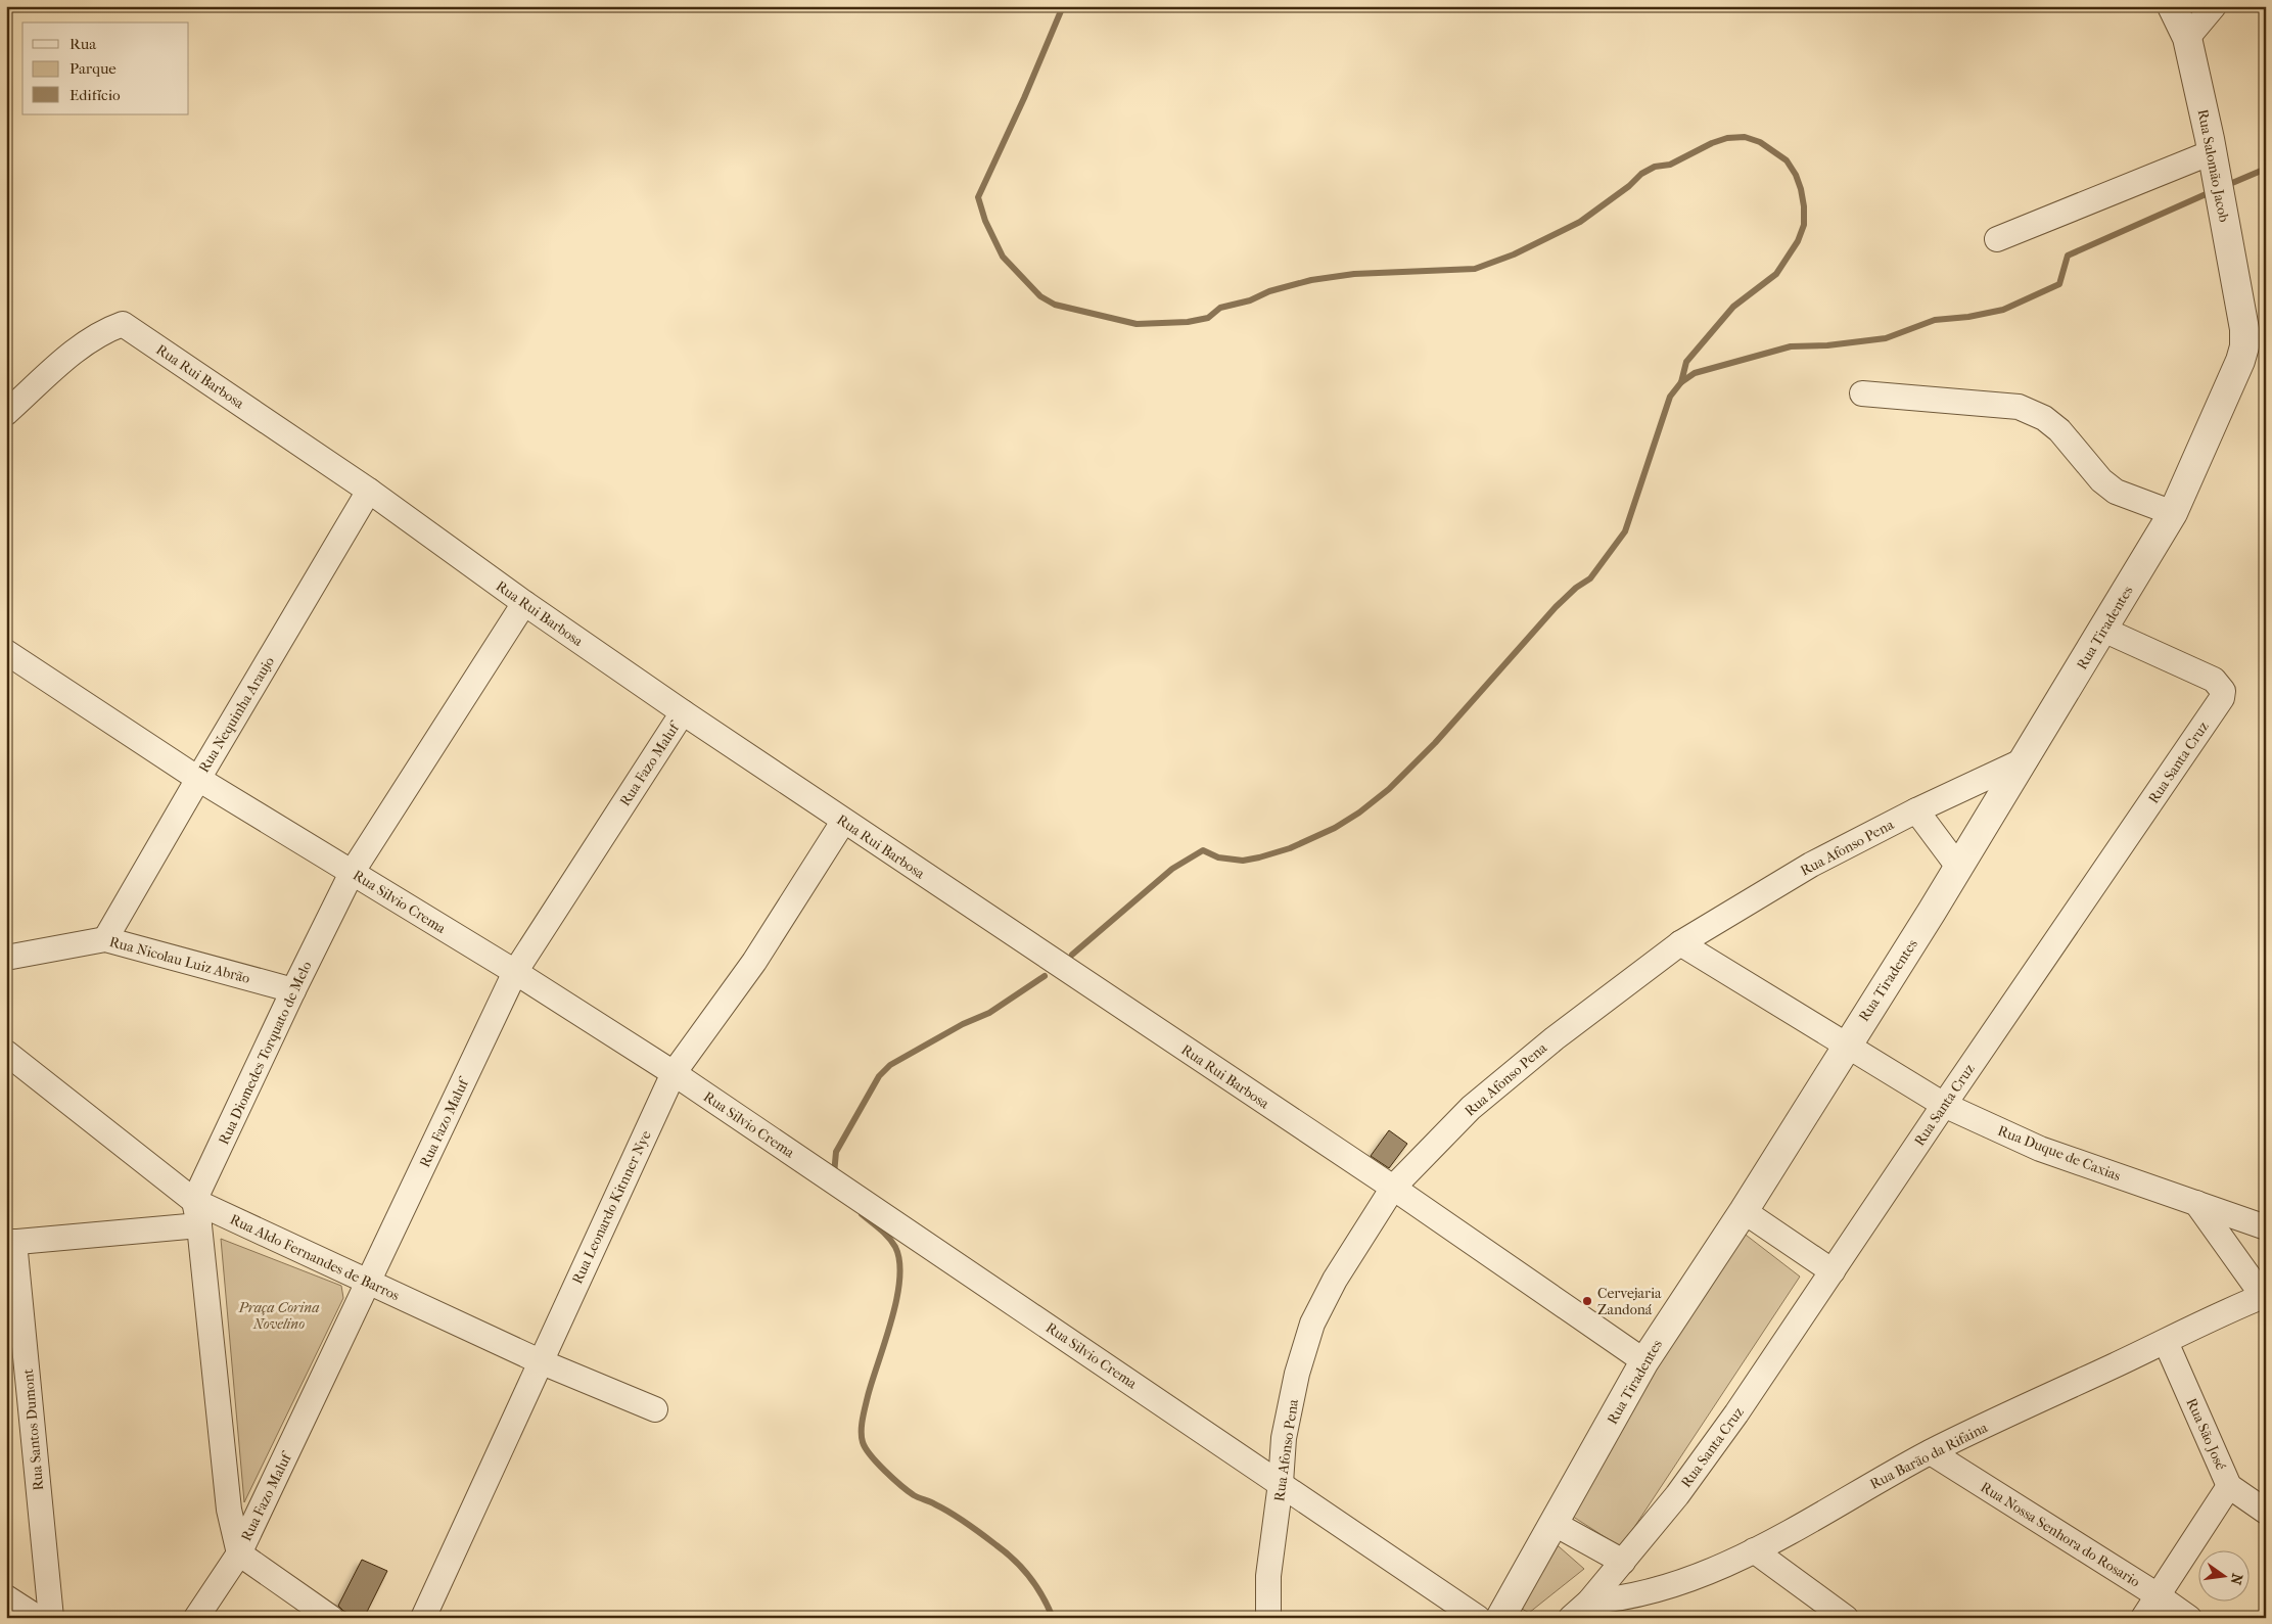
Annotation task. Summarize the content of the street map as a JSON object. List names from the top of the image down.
{
  "streets": {
    "street": [
      "Rua Salomão Jacob",
      "Rua Rui Barbosa",
      "Rua Tiradentes",
      "Rua Nequinha Araujo",
      "Rua Santa Cruz",
      "Rua Fazo Maluf",
      "Rua Afonso Pena",
      "Rua Silvio Crema",
      "Rua Nicolau Luiz Abrão",
      "Rua Diomedes Torquato de Melo",
      "Rua Duque de Caxias",
      "Rua Leonardo Kitnner Nye",
      "Rua Aldo Fernandes de Barros",
      "Rua Santos Dumont",
      "Rua São José",
      "Rua Barão da Rifaina",
      "Rua Nossa Senhora do Rosario"
    ]
  },
  "crossings": [
    ["Rua Salomão Jacob", "Rua Tiradentes"],
    ["Rua Rui Barbosa", "Rua Tiradentes"],
    ["Rua Rui Barbosa", "Rua Nequinha Araujo"],
    ["Rua Rui Barbosa", "Rua Fazo Maluf"],
    ["Rua Rui Barbosa", "Rua Afonso Pena"],
    ["Rua Rui Barbosa", "Rua Diomedes Torquato de Melo"],
    ["Rua Rui Barbosa", "Rua Leonardo Kitnner Nye"],
    ["Rua Tiradentes", "Rua Santa Cruz"],
    ["Rua Tiradentes", "Rua Afonso Pena"],
    ["Rua Tiradentes", "Rua Duque de Caxias"],
    ["Rua Nequinha Araujo", "Rua Silvio Crema"],
    ["Rua Nequinha Araujo", "Rua Nicolau Luiz Abrão"],
    ["Rua Santa Cruz", "Rua Duque de Caxias"],
    ["Rua Santa Cruz", "Rua Barão da Rifaina"],
    ["Rua Fazo Maluf", "Rua Silvio Crema"],
    ["Rua Fazo Maluf", "Rua Aldo Fernandes de Barros"],
    ["Rua Afonso Pena", "Rua Silvio Crema"],
    ["Rua Afonso Pena", "Rua Duque de Caxias"],
    ["Rua Silvio Crema", "Rua Diomedes Torquato de Melo"],
    ["Rua Silvio Crema", "Rua Leonardo Kitnner Nye"],
    ["Rua Nicolau Luiz Abrão", "Rua Diomedes Torquato de Melo"],
    ["Rua Diomedes Torquato de Melo", "Rua Aldo Fernandes de Barros"],
    ["Rua Leonardo Kitnner Nye", "Rua Aldo Fernandes de Barros"],
    ["Rua São José", "Rua Barão da Rifaina"],
    ["Rua Barão da Rifaina", "Rua Nossa Senhora do Rosario"]
  ],
  "parks": ["Praça Corina Novelino"],
  "places": ["Cervejaria Zandoná"],
  "legend": ["Rua", "Parque", "Edifício"],
  "north": "right"
}
